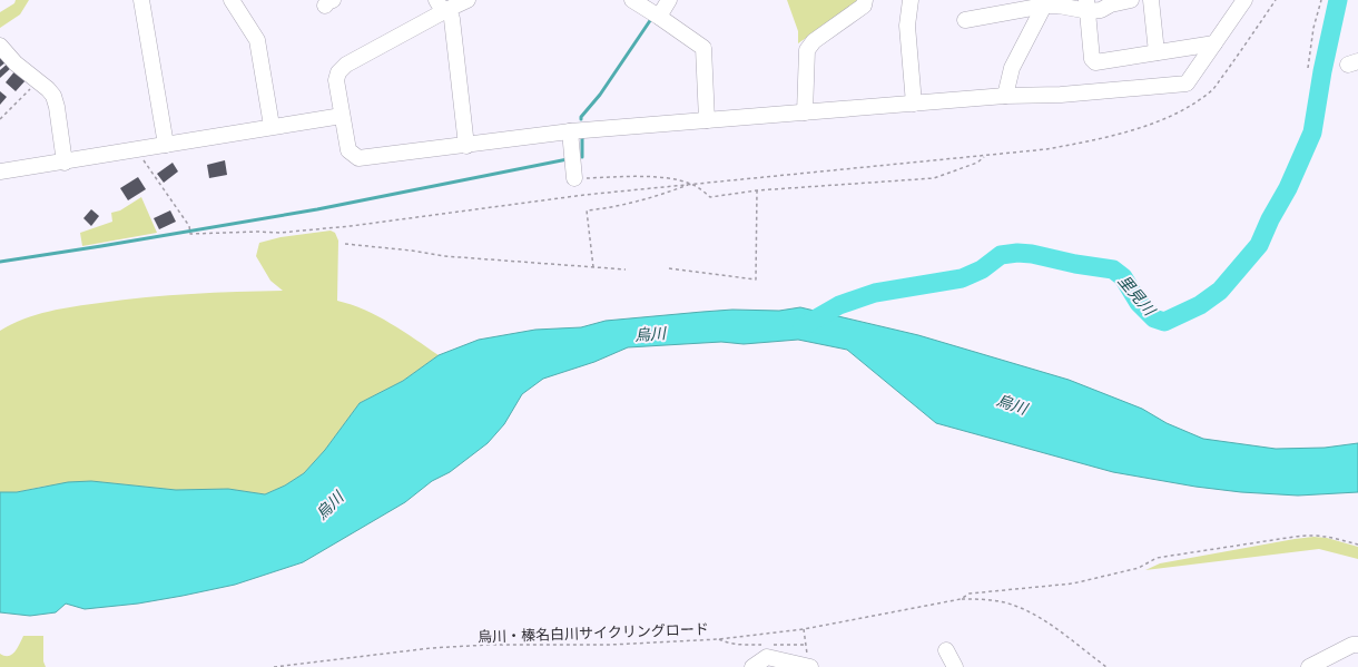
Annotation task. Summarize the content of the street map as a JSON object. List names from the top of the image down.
{
  "streets": {
    "path": ["烏川・榛名白川サイクリングロード"]
  },
  "water": ["里見川", "烏川"]
}
